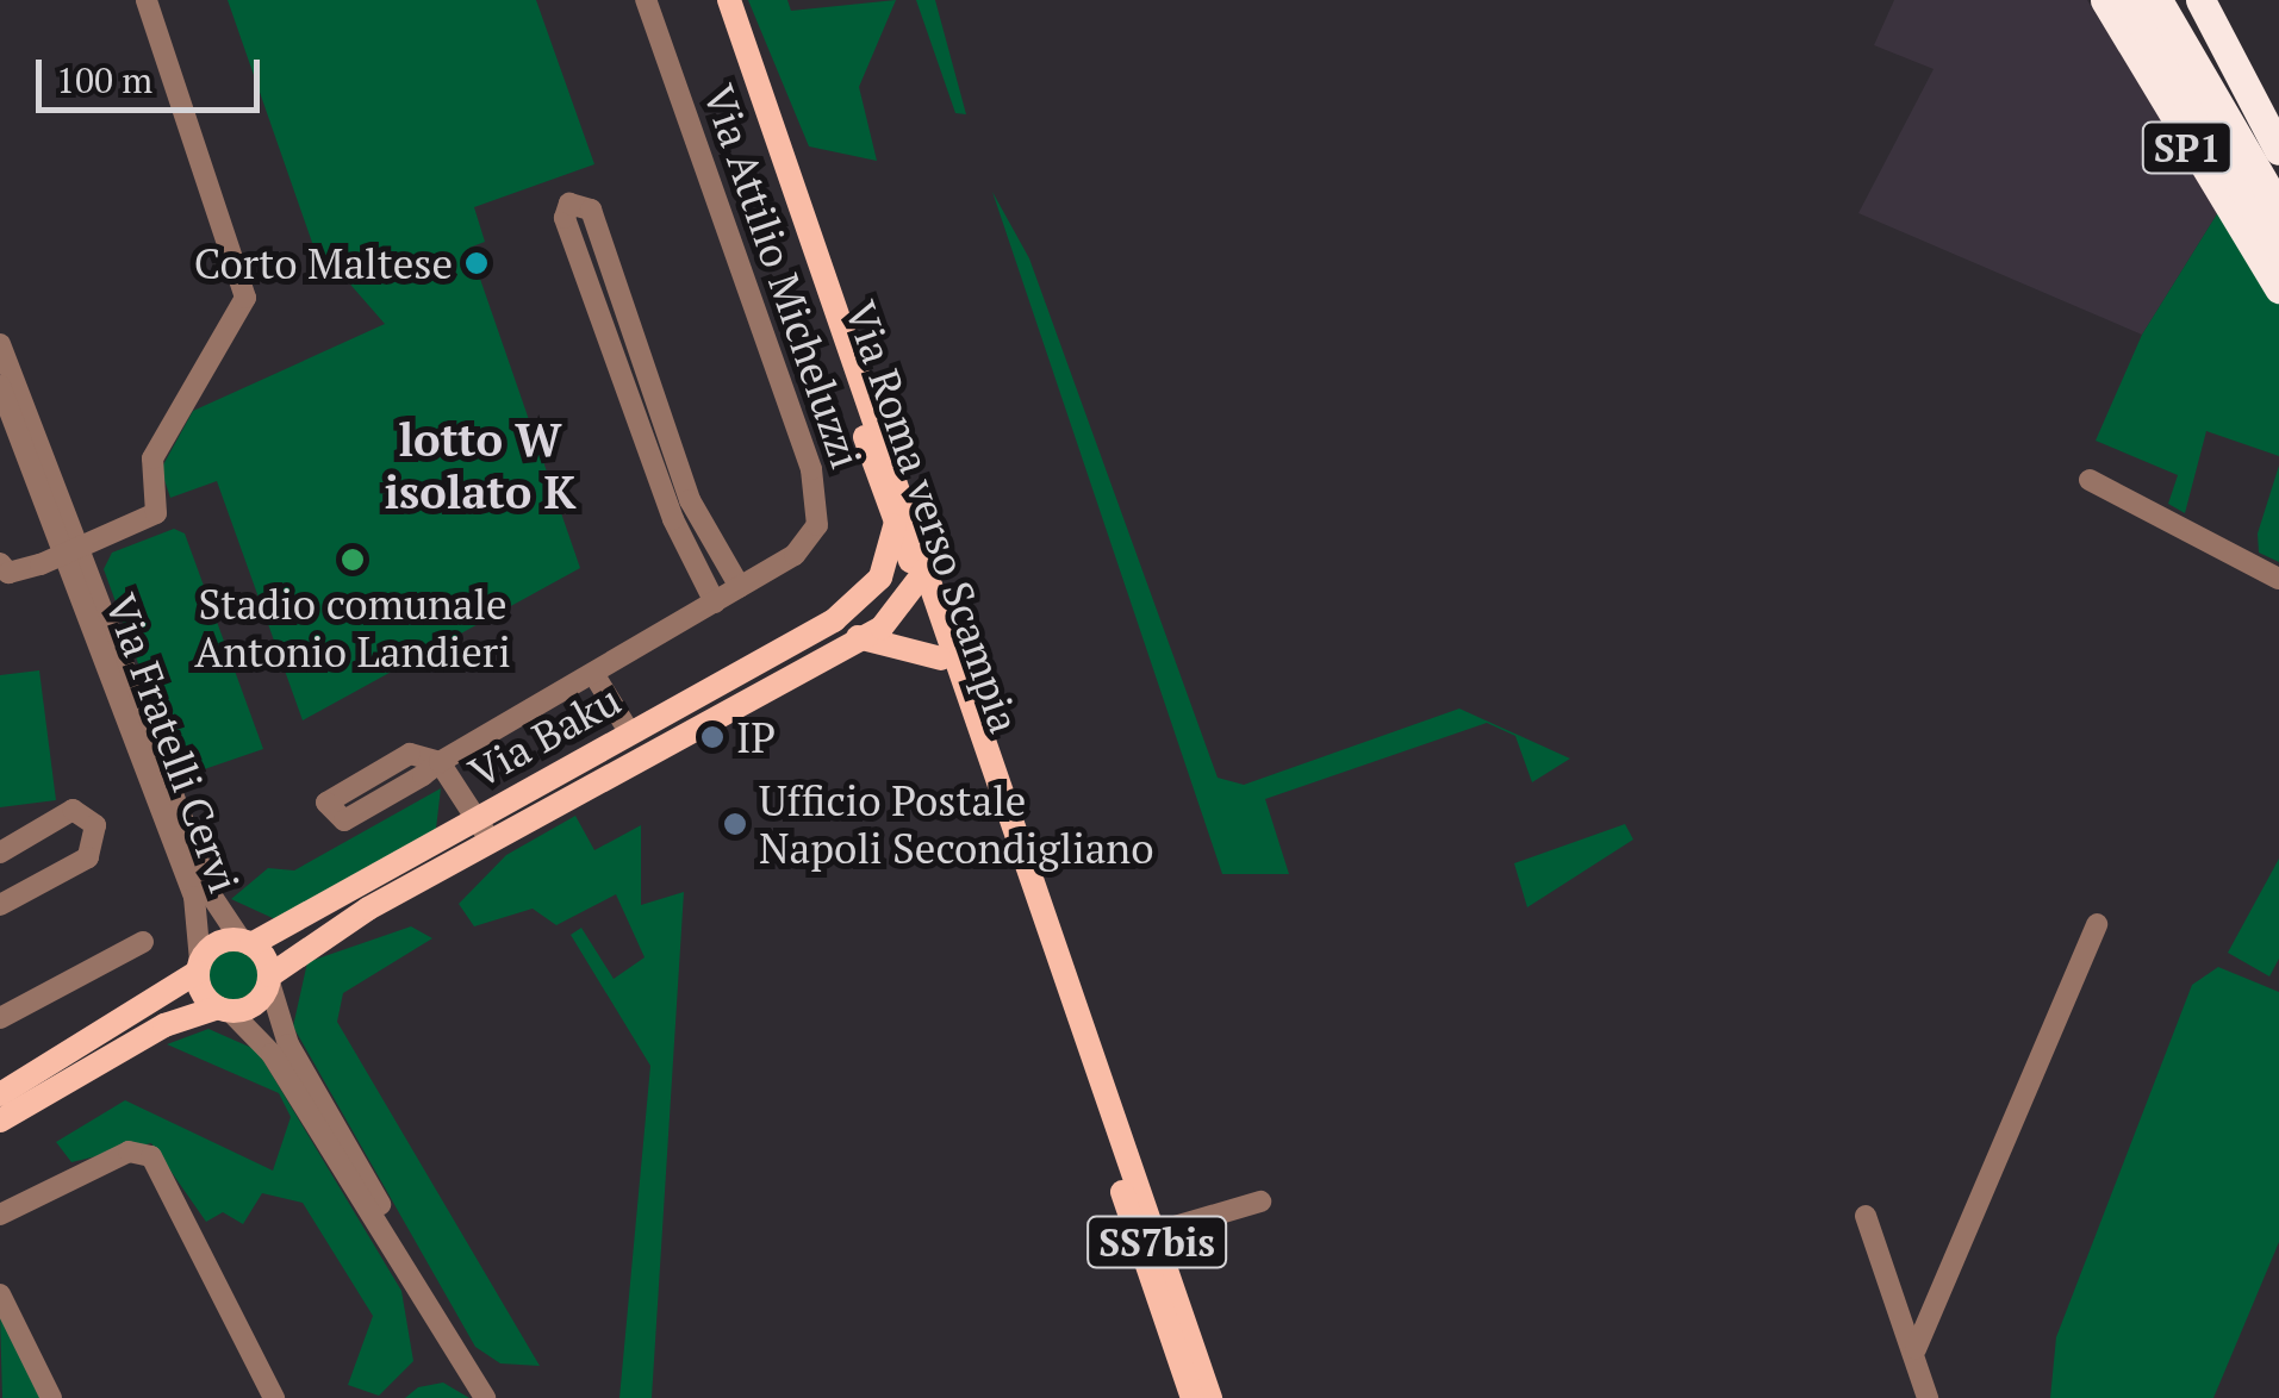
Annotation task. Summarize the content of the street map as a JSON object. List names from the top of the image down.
{
  "streets": {
    "highway": ["SP1"],
    "main road": ["Via Roma verso Scampia", "Via Baku", "SS7bis"],
    "street": ["Via Attilio Micheluzzi", "Via Fratelli Cervi"]
  },
  "crossings": [
    ["Via Roma verso Scampia", "Via Baku"],
    ["Via Baku", "Via Fratelli Cervi"]
  ],
  "districts": ["lotto W isolato K"],
  "places": [
    "Corto Maltese",
    "Stadio comunale Antonio Landieri",
    "IP",
    "Ufficio Postale Napoli Secondigliano"
  ],
  "scale_bar": "100 m"
}
